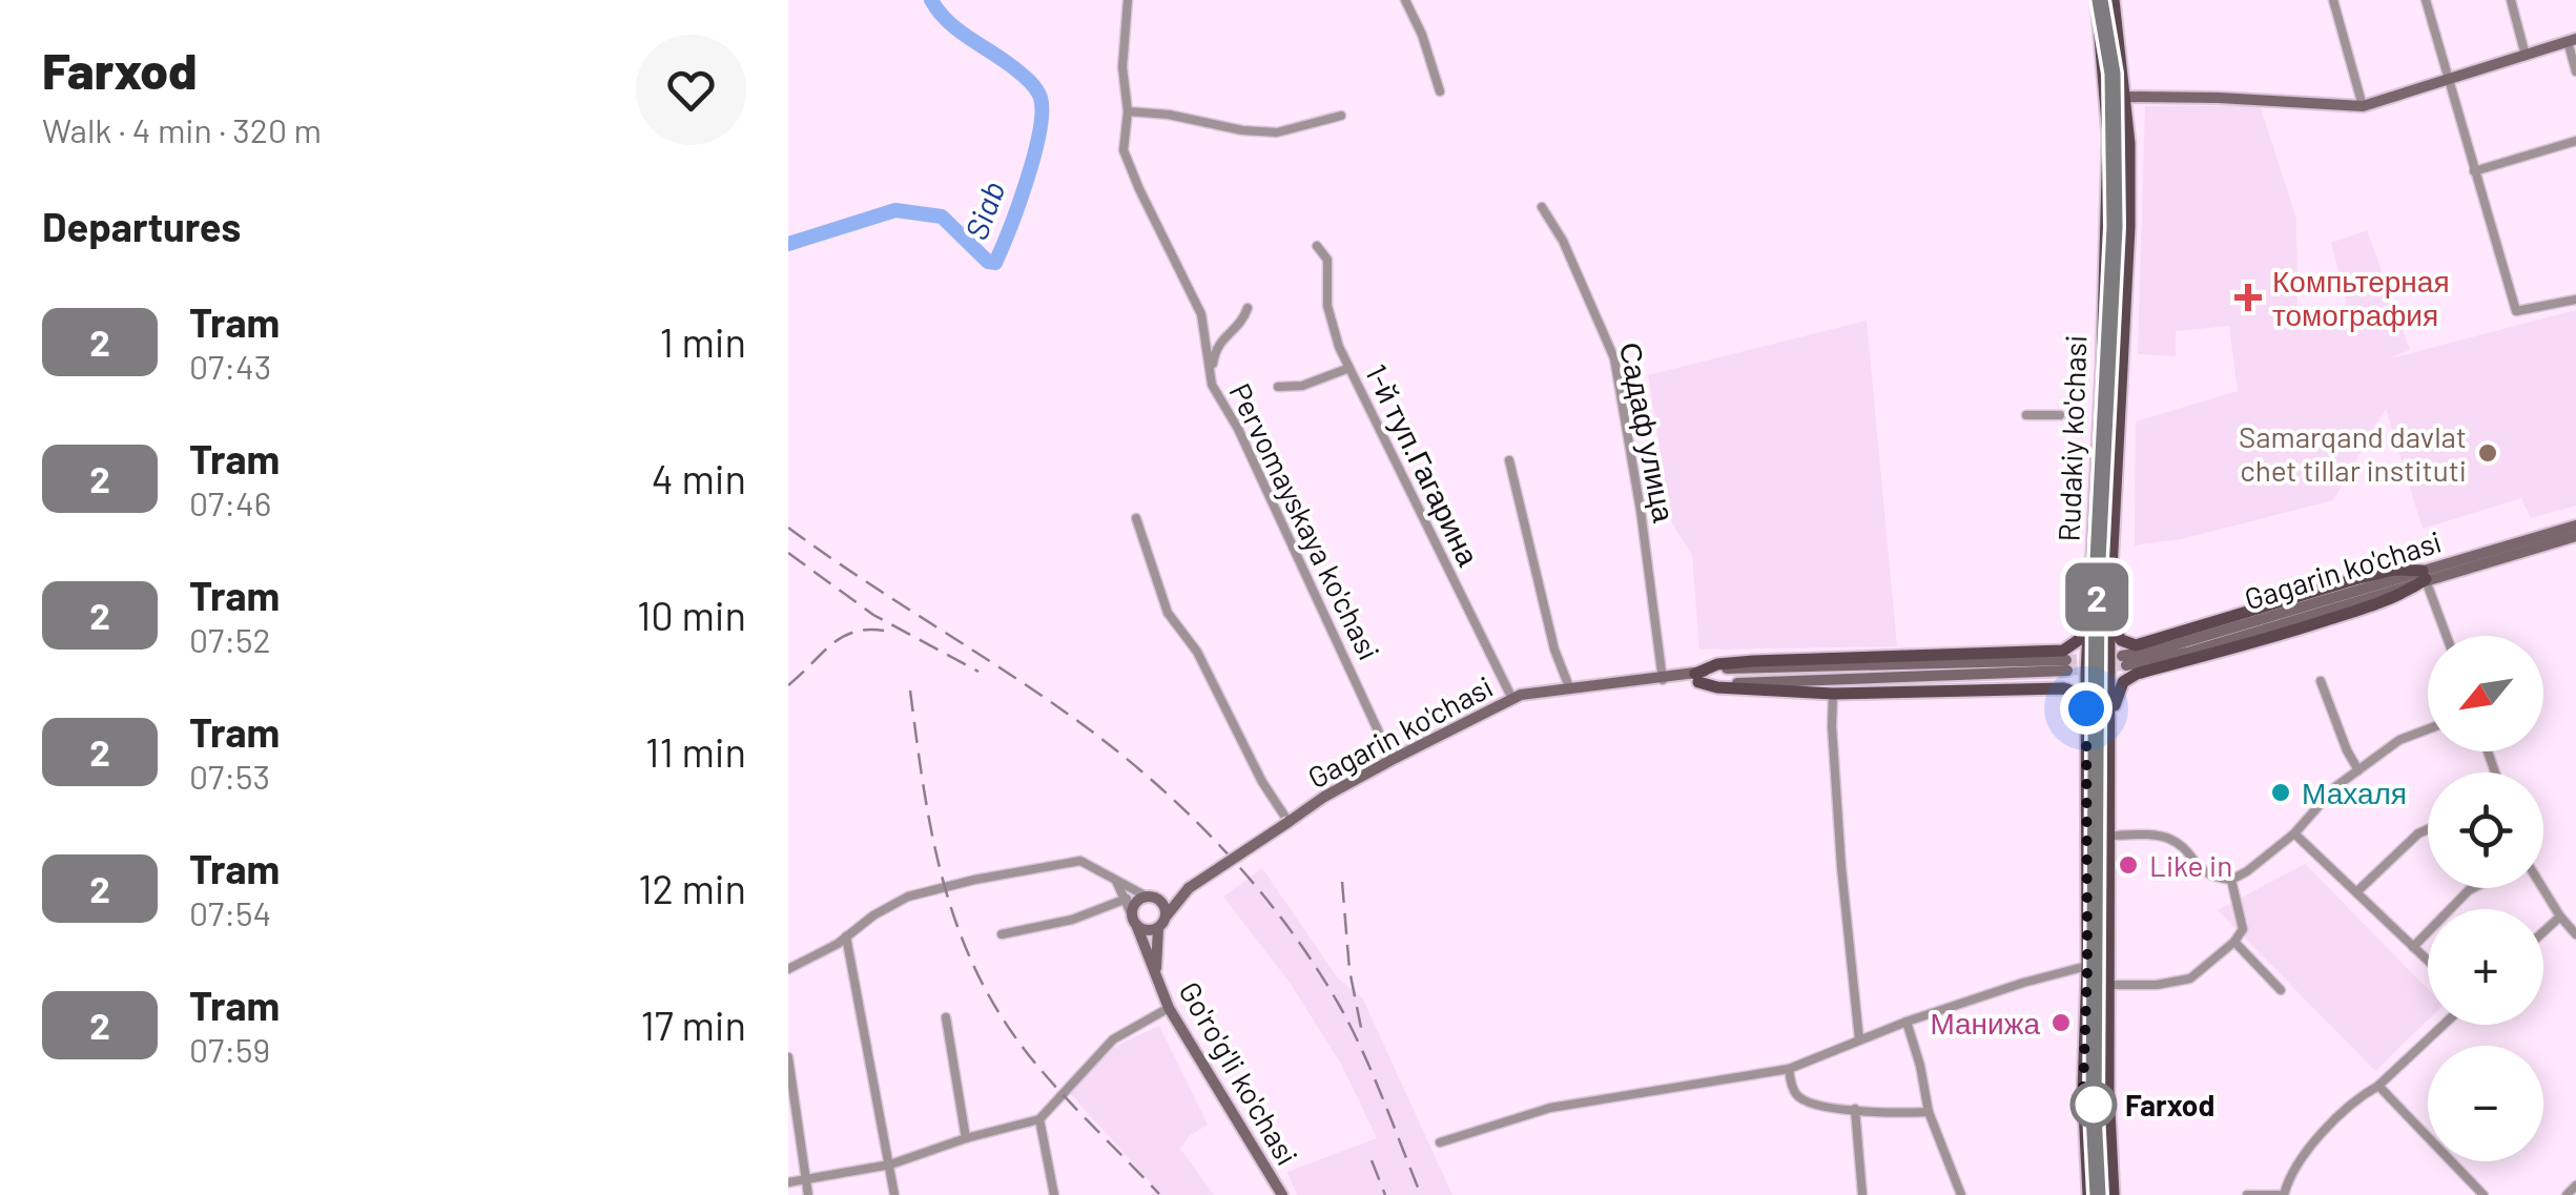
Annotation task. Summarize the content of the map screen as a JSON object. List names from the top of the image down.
{
  "streets": {
    "main road": ["Rudakiy ko'chasi", "Gagarin ko'chasi", "Go'ro'g'li ko'chasi"],
    "street": ["Садаф улица", "1-й туп.Гагарина", "Pervomayskaya ko'chasi"]
  },
  "crossings": [
    ["Садаф улица", "Gagarin ko'chasi"],
    ["1-й туп.Гагарина", "Gagarin ko'chasi"],
    ["Pervomayskaya ko'chasi", "Gagarin ko'chasi"]
  ],
  "water": ["Siab"],
  "places": {
    "health": ["Компьтерная томография"],
    "other": [
      "Samarqand davlat chet tillar instituti",
      "Махаля",
      "Like in",
      "Манижа",
      "Farxod"
    ]
  },
  "lines": ["tram line 2"],
  "north": "bottom left",
  "page": {
    "heading": [
      ["Farxod", "Walk · 4 min · 320 m"],
      "Departures"
    ],
    "on_map": "2",
    "list": [
      {
        "mark": "2",
        "name": "Tram",
        "note": "07:43",
        "value": "1 min"
      },
      {
        "mark": "2",
        "name": "Tram",
        "note": "07:46",
        "value": "4 min"
      },
      {
        "mark": "2",
        "name": "Tram",
        "note": "07:52",
        "value": "10 min"
      },
      {
        "mark": "2",
        "name": "Tram",
        "note": "07:53",
        "value": "11 min"
      },
      {
        "mark": "2",
        "name": "Tram",
        "note": "07:54",
        "value": "12 min"
      },
      {
        "mark": "2",
        "name": "Tram",
        "note": "07:59",
        "value": "17 min"
      }
    ],
    "map_buttons": ["+", "−"]
  }
}
